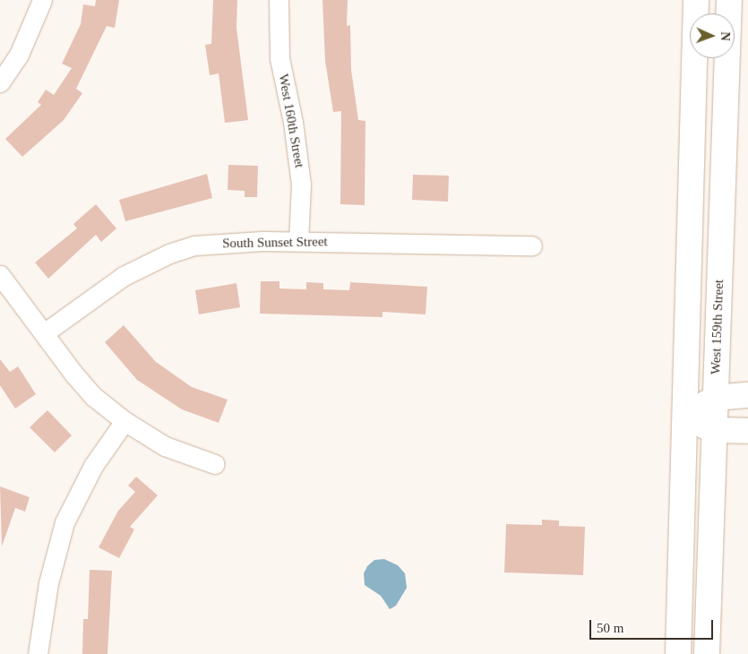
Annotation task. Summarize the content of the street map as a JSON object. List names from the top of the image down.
{
  "streets": {
    "main road": ["West 159th Street"],
    "street": ["West 160th Street", "South Sunset Street"]
  },
  "crossings": [
    ["West 160th Street", "South Sunset Street"]
  ],
  "scale_bar": "50 m",
  "north": "right"
}
